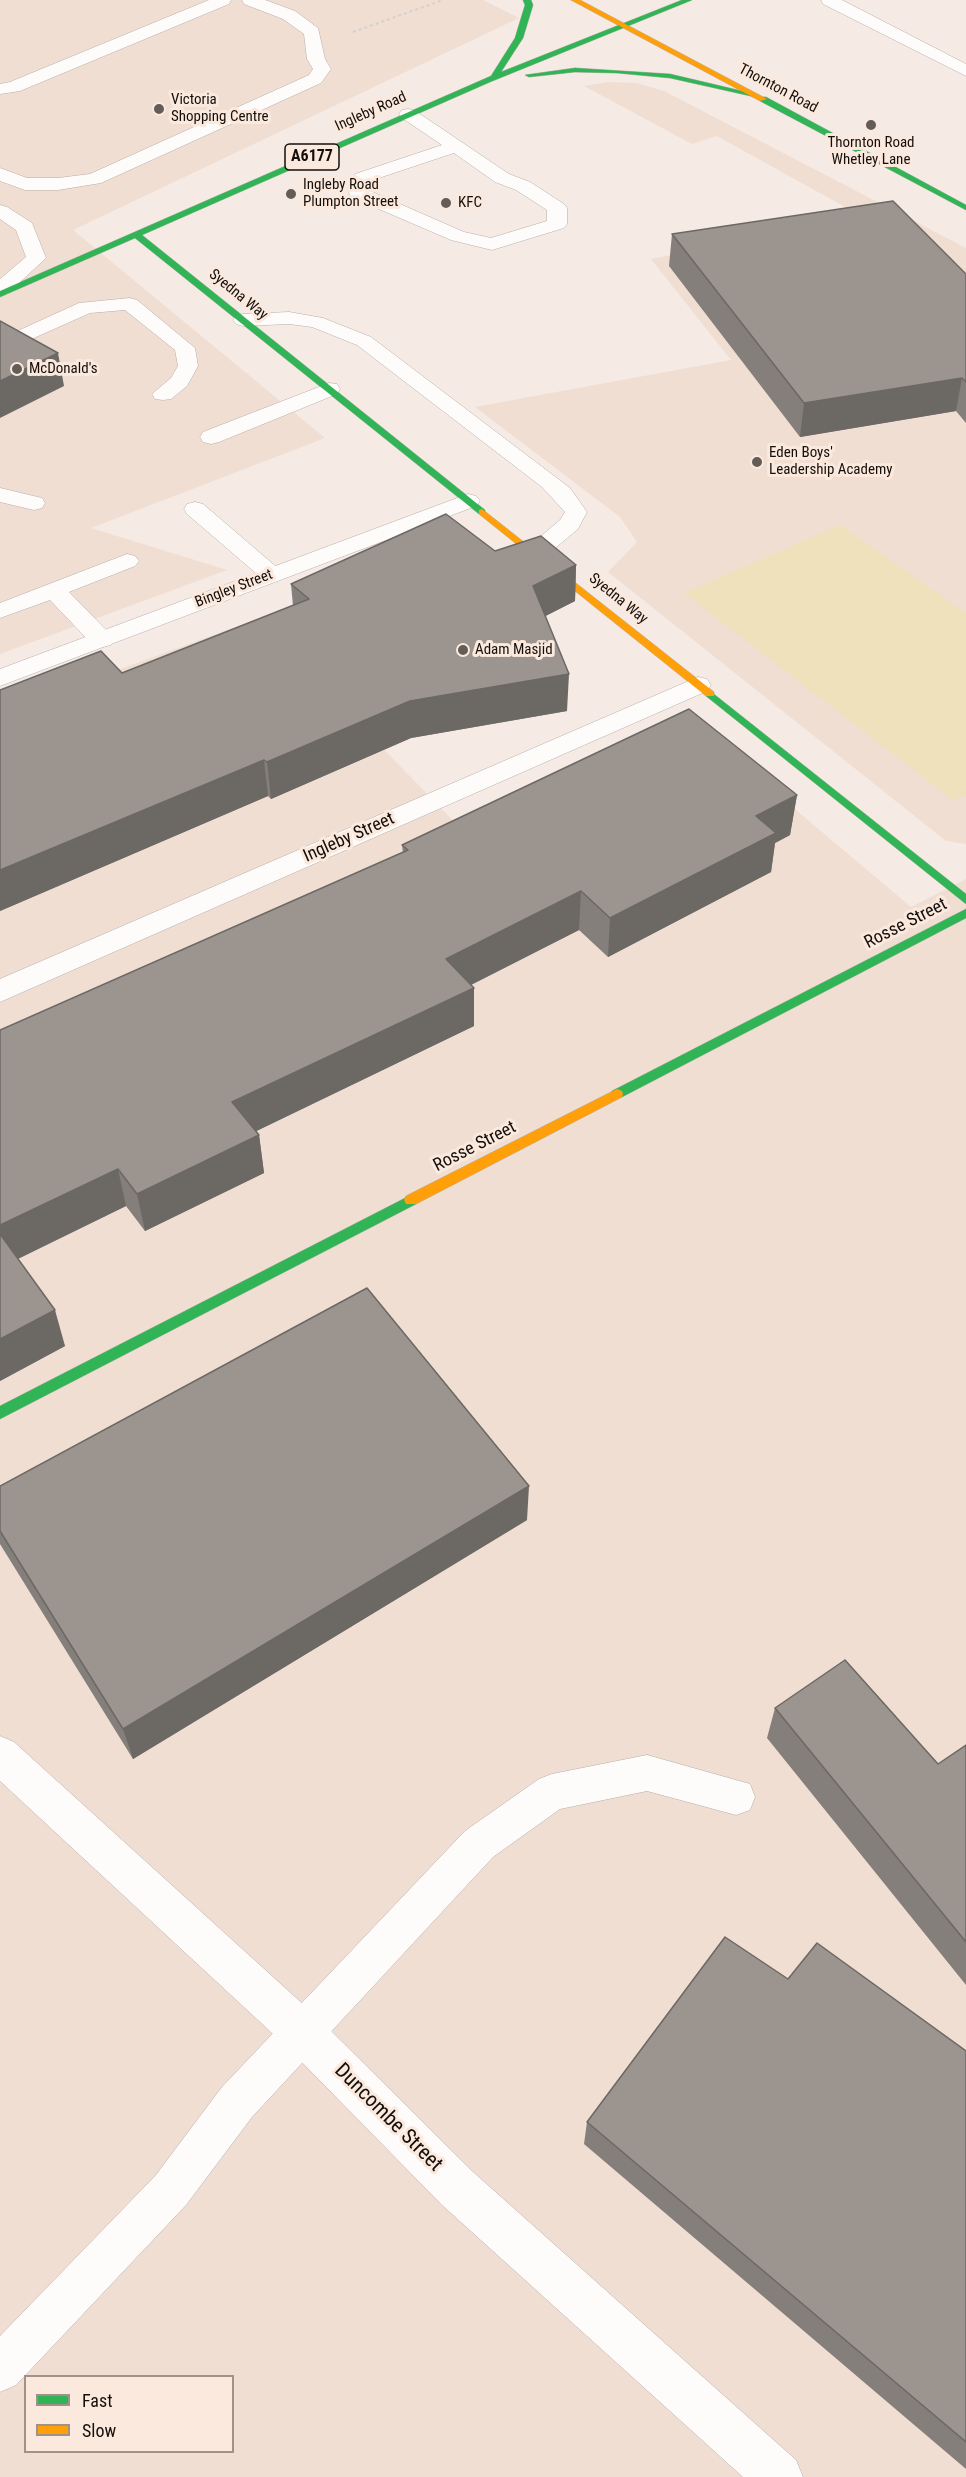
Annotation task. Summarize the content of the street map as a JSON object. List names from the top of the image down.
{
  "streets": {
    "main road": [
      "Thornton Road",
      "Ingleby Road",
      "A6177",
      "Syedna Way",
      "Rosse Street"
    ],
    "street": ["Bingley Street", "Ingleby Street", "Duncombe Street"]
  },
  "crossings": [
    ["Thornton Road", "Ingleby Road"],
    ["Thornton Road", "A6177"],
    ["Ingleby Road", "A6177"],
    ["Ingleby Road", "Syedna Way"],
    ["Syedna Way", "Bingley Street"],
    ["Syedna Way", "Ingleby Street"]
  ],
  "places": [
    "Victoria Shopping Centre",
    "Thornton Road Whetley Lane",
    "Ingleby Road Plumpton Street",
    "KFC",
    "McDonald's",
    "Eden Boys' Leadership Academy",
    "Adam Masjid"
  ],
  "legend": ["Fast", "Slow"]
}
